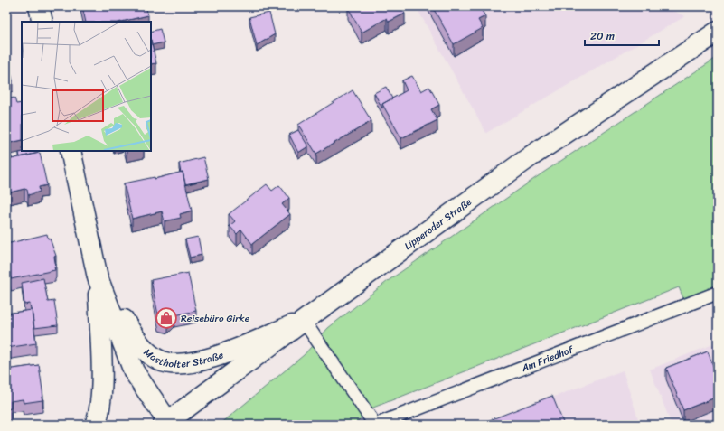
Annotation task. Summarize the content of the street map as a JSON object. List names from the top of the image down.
{
  "streets": {
    "street": ["Lipperoder Straße", "Mastholter Straße"],
    "lane": ["Am Friedhof"]
  },
  "crossings": [
    ["Lipperoder Straße", "Mastholter Straße"]
  ],
  "places": {
    "shop": ["Reisebüro Girke"]
  },
  "scale_bar": "20 m"
}
